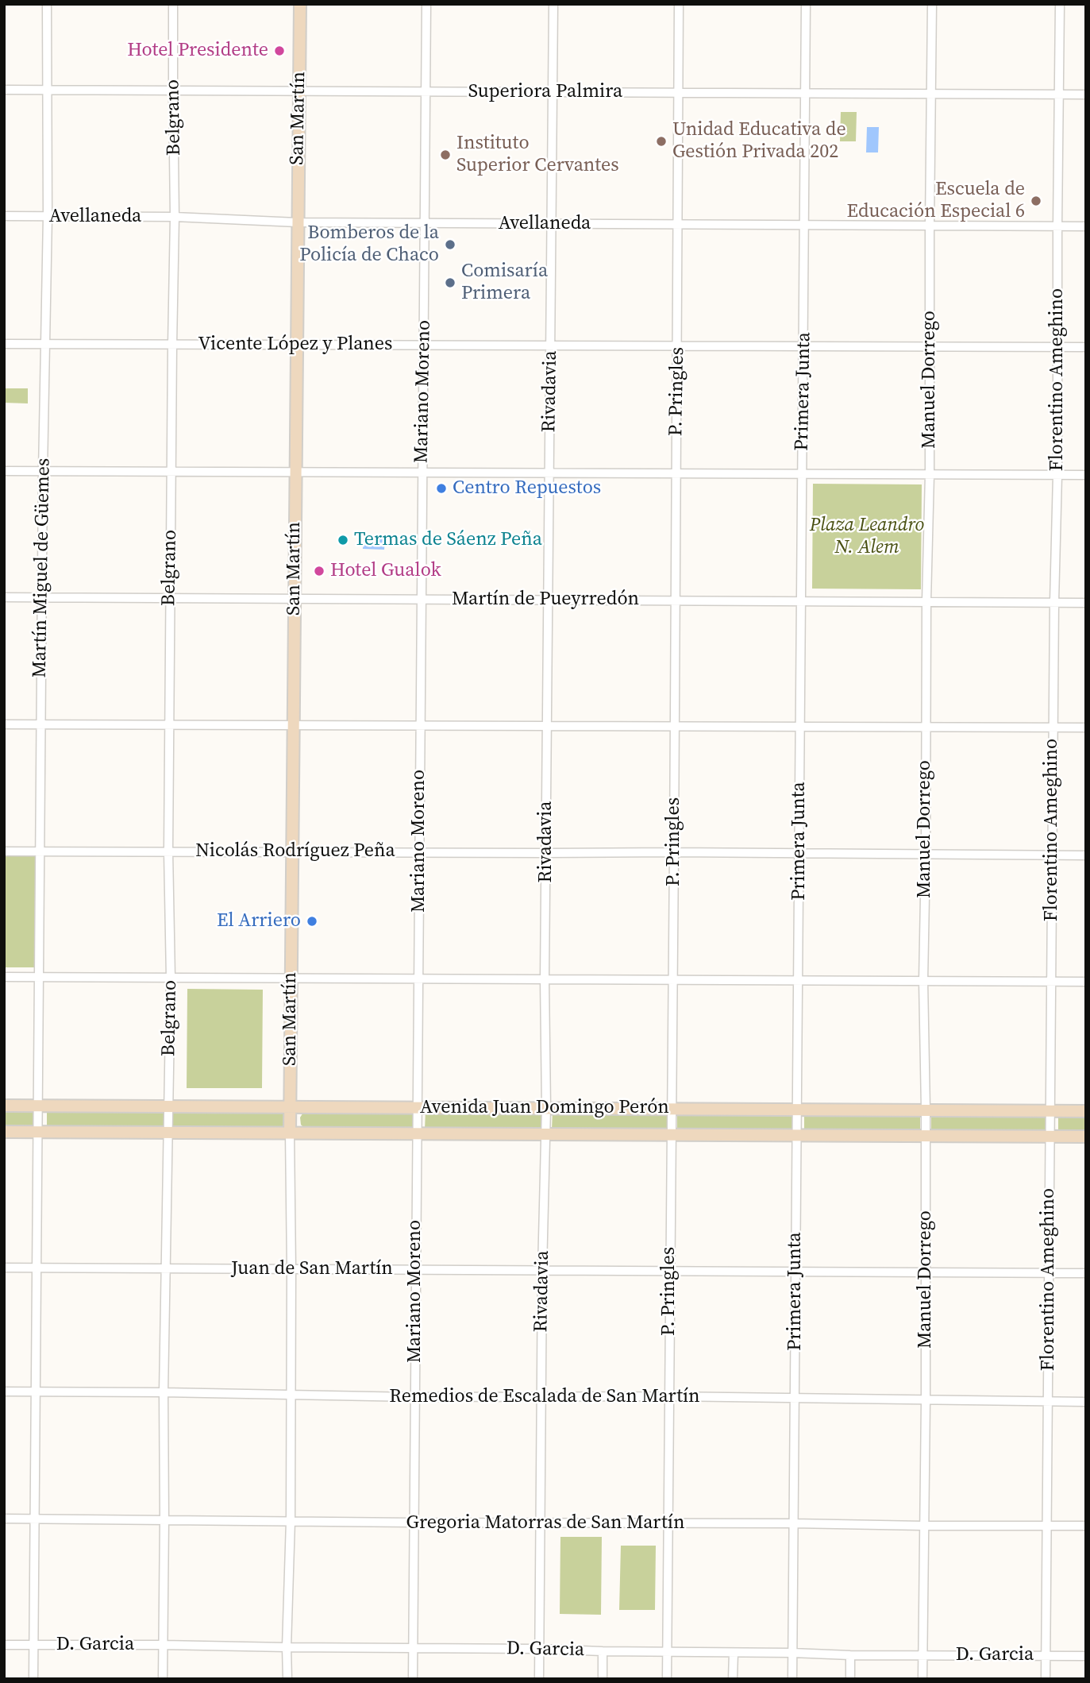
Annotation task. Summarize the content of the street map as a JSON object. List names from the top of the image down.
{
  "streets": {
    "main road": ["San Martín", "Avenida Juan Domingo Perón"],
    "street": [
      "Superiora Palmira",
      "Belgrano",
      "Avellaneda",
      "Vicente López y Planes",
      "Manuel Dorrego",
      "Florentino Ameghino",
      "Mariano Moreno",
      "Rivadavia",
      "P. Pringles",
      "Primera Junta",
      "Martín Miguel de Güemes",
      "Martín de Pueyrredón",
      "Nicolás Rodríguez Peña",
      "Juan de San Martín",
      "Remedios de Escalada de San Martín",
      "Gregoria Matorras de San Martín",
      "D. Garcia"
    ]
  },
  "crossings": [
    ["Superiora Palmira", "Belgrano"],
    ["Superiora Palmira", "San Martín"],
    ["Superiora Palmira", "Manuel Dorrego"],
    ["Superiora Palmira", "Florentino Ameghino"],
    ["Superiora Palmira", "Mariano Moreno"],
    ["Superiora Palmira", "Rivadavia"],
    ["Superiora Palmira", "P. Pringles"],
    ["Superiora Palmira", "Primera Junta"],
    ["Superiora Palmira", "Martín Miguel de Güemes"],
    ["Belgrano", "Avellaneda"],
    ["Belgrano", "Vicente López y Planes"],
    ["Belgrano", "Martín de Pueyrredón"],
    ["Belgrano", "Nicolás Rodríguez Peña"],
    ["Belgrano", "Avenida Juan Domingo Perón"],
    ["Belgrano", "Juan de San Martín"],
    ["Belgrano", "Remedios de Escalada de San Martín"],
    ["Belgrano", "Gregoria Matorras de San Martín"],
    ["Belgrano", "D. Garcia"],
    ["San Martín", "Avellaneda"],
    ["San Martín", "Vicente López y Planes"],
    ["San Martín", "Martín de Pueyrredón"],
    ["San Martín", "Nicolás Rodríguez Peña"],
    ["San Martín", "Avenida Juan Domingo Perón"],
    ["Avellaneda", "Manuel Dorrego"],
    ["Avellaneda", "Florentino Ameghino"],
    ["Avellaneda", "Mariano Moreno"],
    ["Avellaneda", "Rivadavia"],
    ["Avellaneda", "P. Pringles"],
    ["Avellaneda", "Primera Junta"],
    ["Avellaneda", "Martín Miguel de Güemes"],
    ["Vicente López y Planes", "Manuel Dorrego"],
    ["Vicente López y Planes", "Florentino Ameghino"],
    ["Vicente López y Planes", "Mariano Moreno"],
    ["Vicente López y Planes", "Rivadavia"],
    ["Vicente López y Planes", "P. Pringles"],
    ["Vicente López y Planes", "Primera Junta"],
    ["Vicente López y Planes", "Martín Miguel de Güemes"],
    ["Manuel Dorrego", "Martín de Pueyrredón"],
    ["Manuel Dorrego", "Nicolás Rodríguez Peña"],
    ["Manuel Dorrego", "Avenida Juan Domingo Perón"],
    ["Manuel Dorrego", "Juan de San Martín"],
    ["Manuel Dorrego", "Remedios de Escalada de San Martín"],
    ["Manuel Dorrego", "Gregoria Matorras de San Martín"],
    ["Manuel Dorrego", "D. Garcia"],
    ["Florentino Ameghino", "Martín de Pueyrredón"],
    ["Florentino Ameghino", "Nicolás Rodríguez Peña"],
    ["Florentino Ameghino", "Avenida Juan Domingo Perón"],
    ["Florentino Ameghino", "Juan de San Martín"],
    ["Florentino Ameghino", "Remedios de Escalada de San Martín"],
    ["Florentino Ameghino", "Gregoria Matorras de San Martín"],
    ["Florentino Ameghino", "D. Garcia"],
    ["Mariano Moreno", "Martín de Pueyrredón"],
    ["Mariano Moreno", "Nicolás Rodríguez Peña"],
    ["Mariano Moreno", "Avenida Juan Domingo Perón"],
    ["Mariano Moreno", "Juan de San Martín"],
    ["Mariano Moreno", "Remedios de Escalada de San Martín"],
    ["Mariano Moreno", "Gregoria Matorras de San Martín"],
    ["Mariano Moreno", "D. Garcia"],
    ["Rivadavia", "Martín de Pueyrredón"],
    ["Rivadavia", "Nicolás Rodríguez Peña"],
    ["Rivadavia", "Avenida Juan Domingo Perón"],
    ["Rivadavia", "Juan de San Martín"],
    ["Rivadavia", "Remedios de Escalada de San Martín"],
    ["Rivadavia", "Gregoria Matorras de San Martín"],
    ["Rivadavia", "D. Garcia"],
    ["P. Pringles", "Martín de Pueyrredón"],
    ["P. Pringles", "Nicolás Rodríguez Peña"],
    ["P. Pringles", "Avenida Juan Domingo Perón"],
    ["P. Pringles", "Juan de San Martín"],
    ["P. Pringles", "Remedios de Escalada de San Martín"],
    ["P. Pringles", "Gregoria Matorras de San Martín"],
    ["P. Pringles", "D. Garcia"],
    ["Primera Junta", "Martín de Pueyrredón"],
    ["Primera Junta", "Nicolás Rodríguez Peña"],
    ["Primera Junta", "Avenida Juan Domingo Perón"],
    ["Primera Junta", "Juan de San Martín"],
    ["Primera Junta", "Remedios de Escalada de San Martín"],
    ["Primera Junta", "Gregoria Matorras de San Martín"],
    ["Primera Junta", "D. Garcia"],
    ["Martín Miguel de Güemes", "Martín de Pueyrredón"],
    ["Martín Miguel de Güemes", "Nicolás Rodríguez Peña"],
    ["Martín Miguel de Güemes", "Avenida Juan Domingo Perón"],
    ["Martín Miguel de Güemes", "Juan de San Martín"],
    ["Martín Miguel de Güemes", "Remedios de Escalada de San Martín"],
    ["Martín Miguel de Güemes", "Gregoria Matorras de San Martín"],
    ["Martín Miguel de Güemes", "D. Garcia"]
  ],
  "parks": ["Plaza Leandro N. Alem"],
  "places": [
    "Hotel Presidente",
    "Unidad Educativa de Gestión Privada 202",
    "Instituto Superior Cervantes",
    "Escuela de Educación Especial 6",
    "Bomberos de la Policía de Chaco",
    "Comisaría Primera",
    "Centro Repuestos",
    "Termas de Sáenz Peña",
    "Hotel Gualok",
    "El Arriero"
  ]
}
